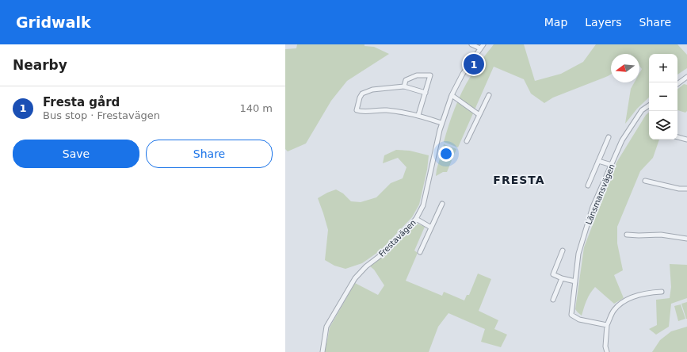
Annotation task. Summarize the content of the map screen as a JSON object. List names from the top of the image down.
{
  "streets": {
    "street": ["Länsmansvägen", "Frestavägen"]
  },
  "districts": ["FRESTA"],
  "north": "left",
  "page": {
    "header": "Gridwalk",
    "nav": ["Map", "Layers", "Share"],
    "heading": "Nearby",
    "pins": "1",
    "map_buttons": ["+", "−"],
    "list": [
      {
        "mark": "1",
        "name": "Fresta gård",
        "note": "Bus stop · Frestavägen",
        "value": "140 m"
      }
    ],
    "buttons": ["Save", "Share"]
  }
}
